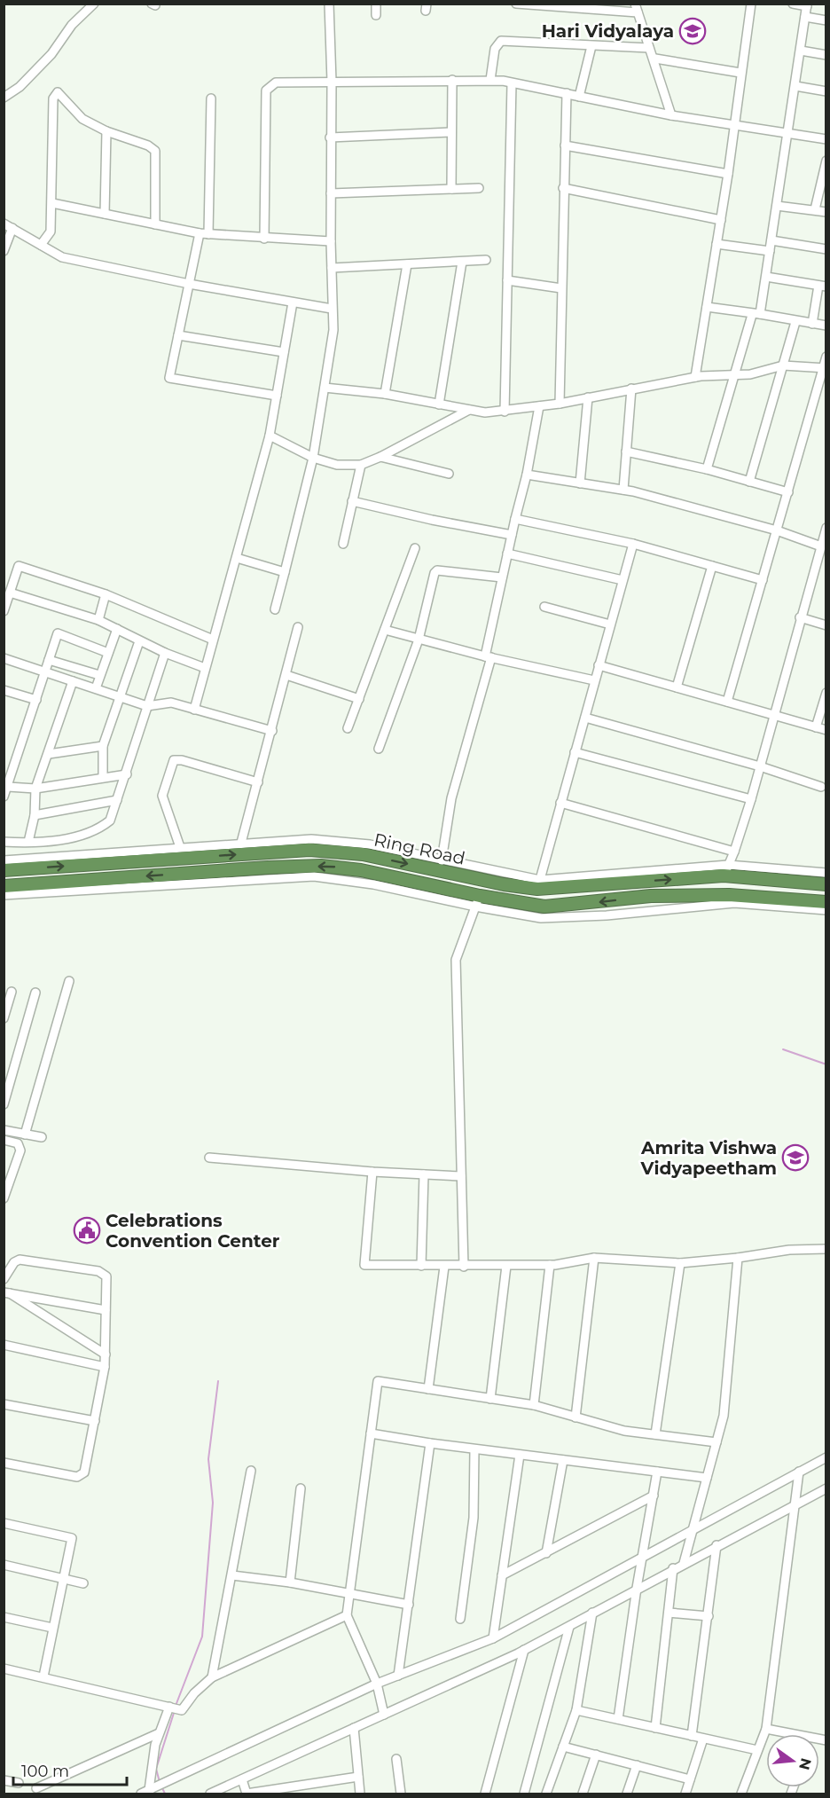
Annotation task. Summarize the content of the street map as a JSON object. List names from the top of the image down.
{
  "streets": {
    "highway": ["Ring Road"]
  },
  "places": {
    "school or university": ["Hari Vidyalaya", "Amrita Vishwa Vidyapeetham"],
    "public building": ["Celebrations Convention Center"]
  },
  "scale_bar": "100 m",
  "north": "right"
}
